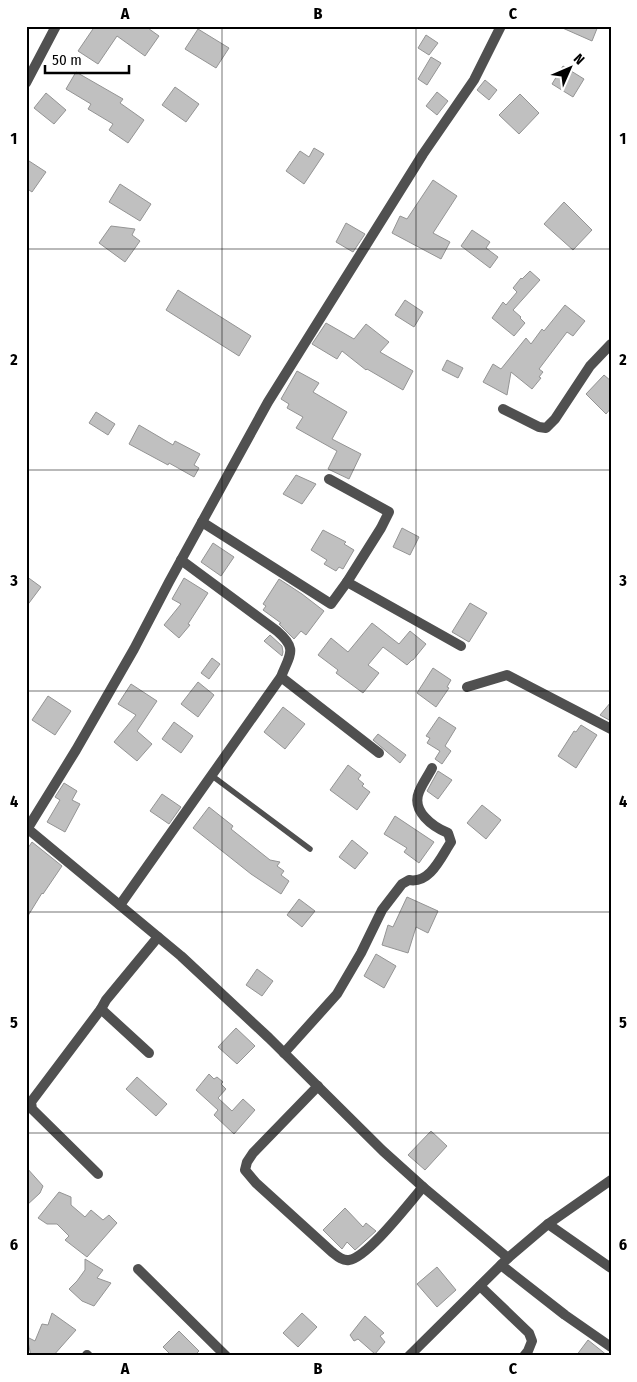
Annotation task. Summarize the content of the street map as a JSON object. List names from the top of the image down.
{
  "scale_bar": "50 m",
  "north": "top right",
  "grid": {
    "columns": ["A", "B", "C"],
    "rows": [
      "1",
      "2",
      "3",
      "4",
      "5",
      "6"
    ]
  }
}
